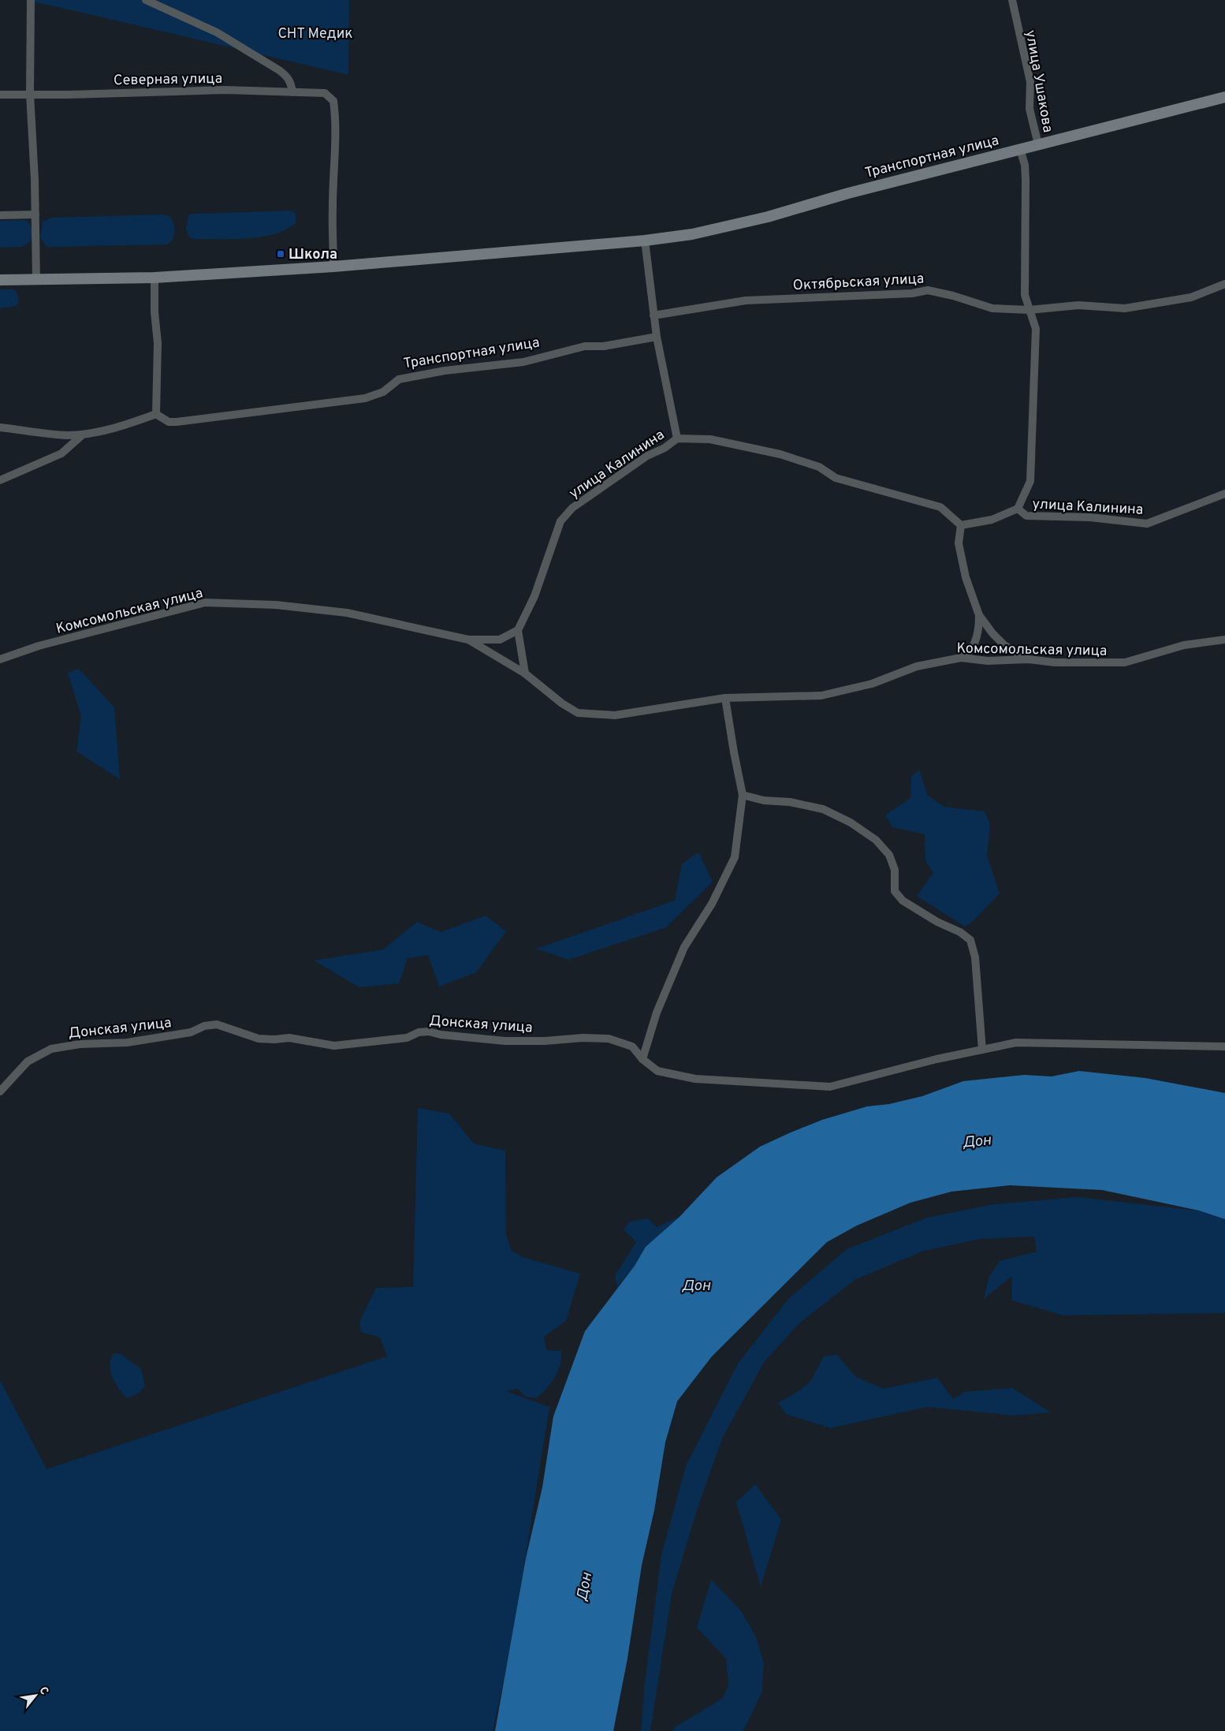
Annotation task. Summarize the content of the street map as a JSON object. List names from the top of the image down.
{
  "streets": {
    "main road": ["Транспортная улица"],
    "street": [
      "Северная улица",
      "улица Ушакова",
      "Октябрьская улица",
      "улица Калинина",
      "Комсомольская улица",
      "Донская улица"
    ]
  },
  "crossings": [
    ["Северная улица", "Транспортная улица"],
    ["улица Ушакова", "Транспортная улица"]
  ],
  "water": ["Дон"],
  "parks": ["СНТ Медик"],
  "places": {
    "transit": ["Школа"]
  },
  "north": "top right"
}
